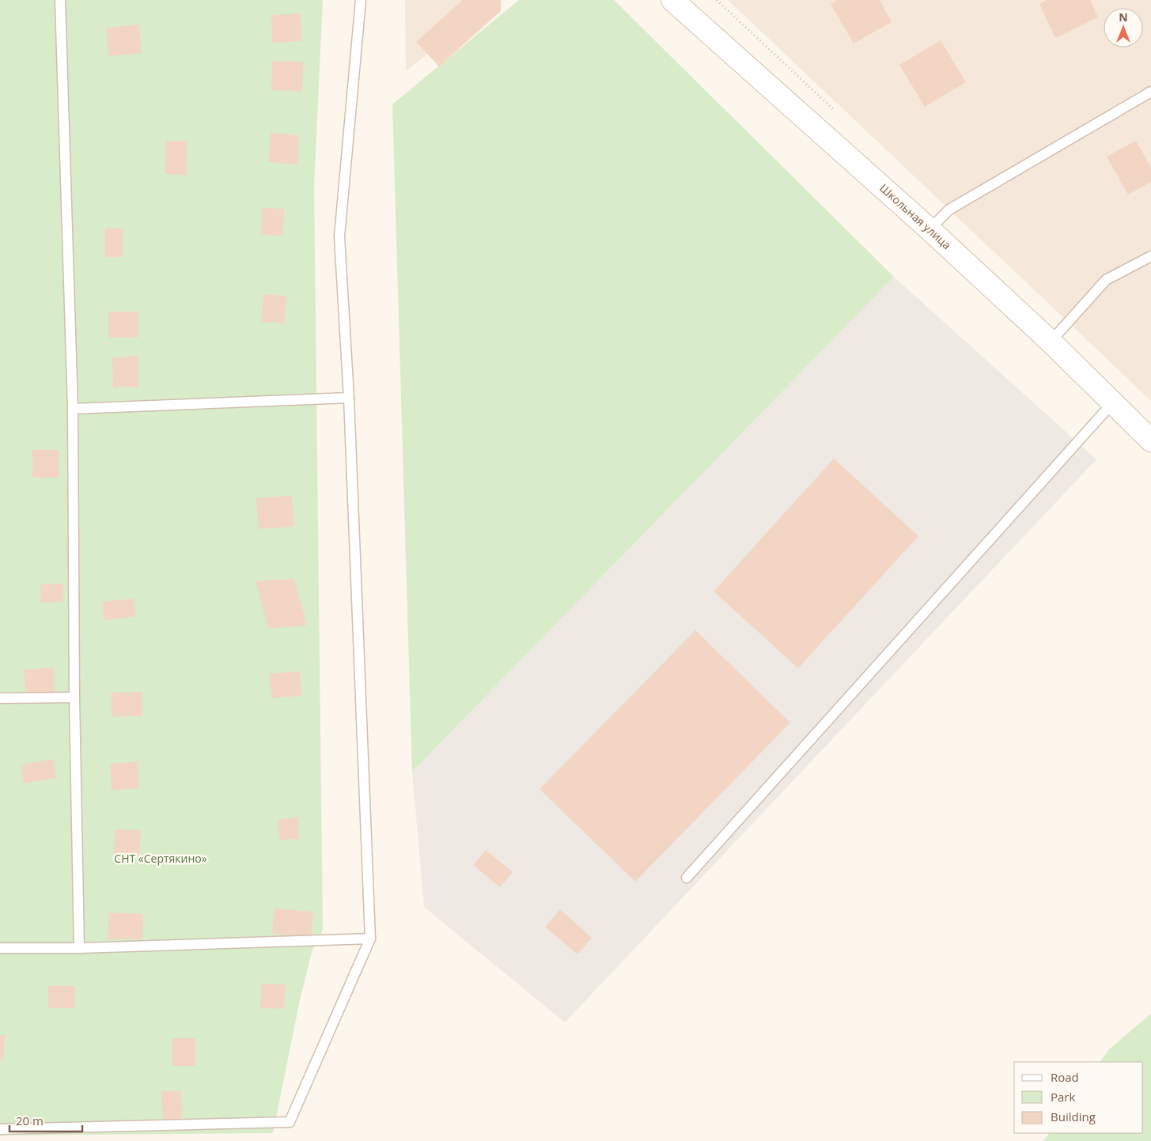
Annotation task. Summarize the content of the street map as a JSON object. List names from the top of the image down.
{
  "streets": {
    "street": ["Школьная улица"]
  },
  "parks": ["СНТ «Сертякино»"],
  "legend": ["Road", "Park", "Building"],
  "scale_bar": "20 m",
  "north": "top"
}
